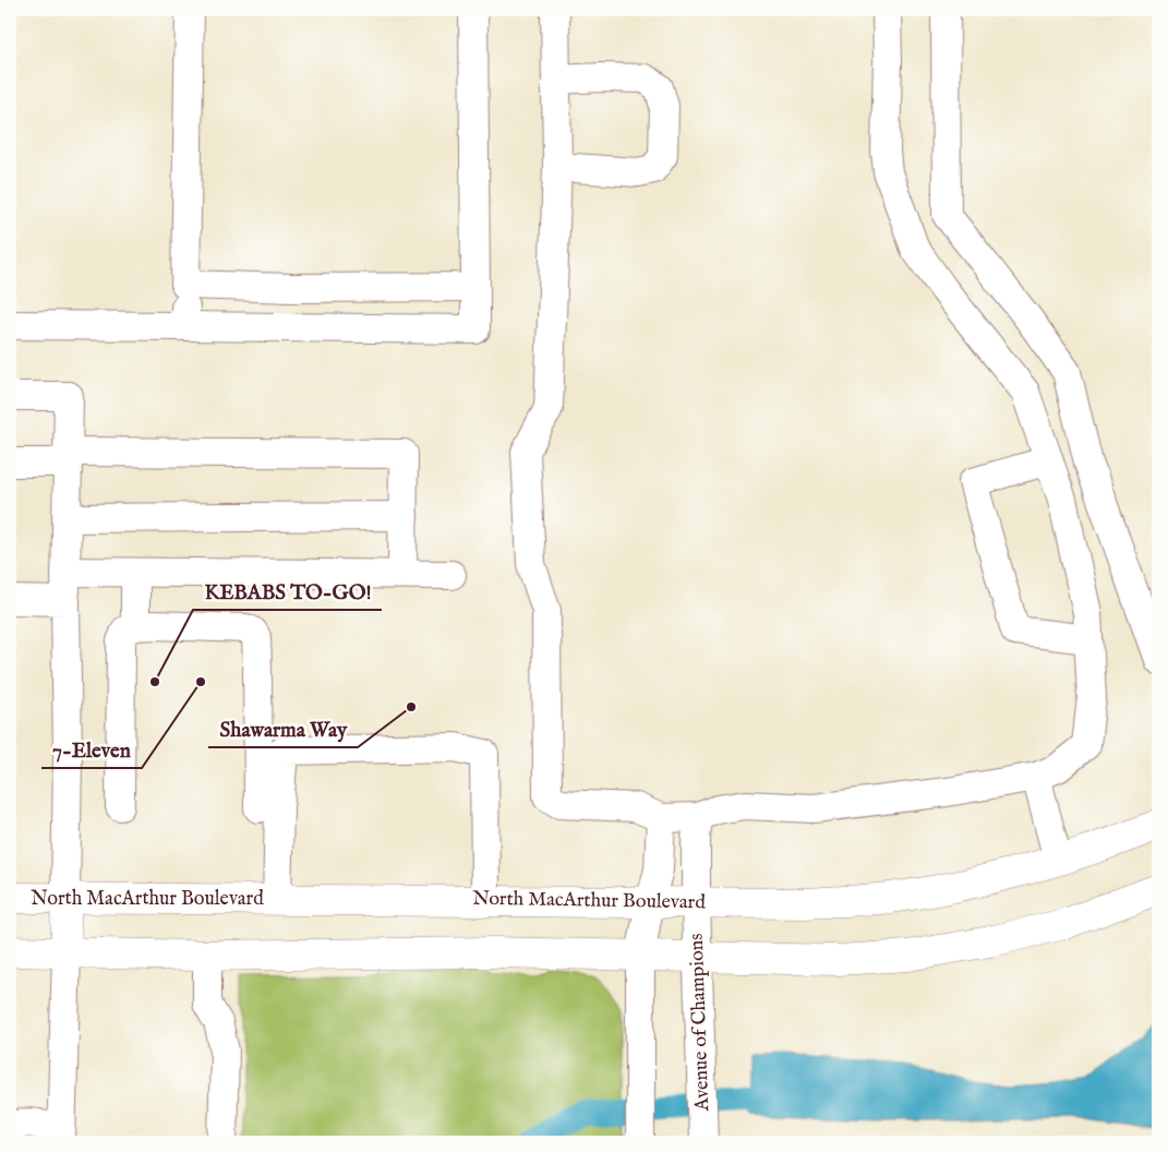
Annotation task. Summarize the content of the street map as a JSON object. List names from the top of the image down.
{
  "streets": {
    "main road": ["North MacArthur Boulevard"],
    "street": ["Avenue of Champions"]
  },
  "crossings": [
    ["North MacArthur Boulevard", "Avenue of Champions"]
  ],
  "places": ["KEBABS TO-GO!", "7-Eleven", "Shawarma Way"]
}
